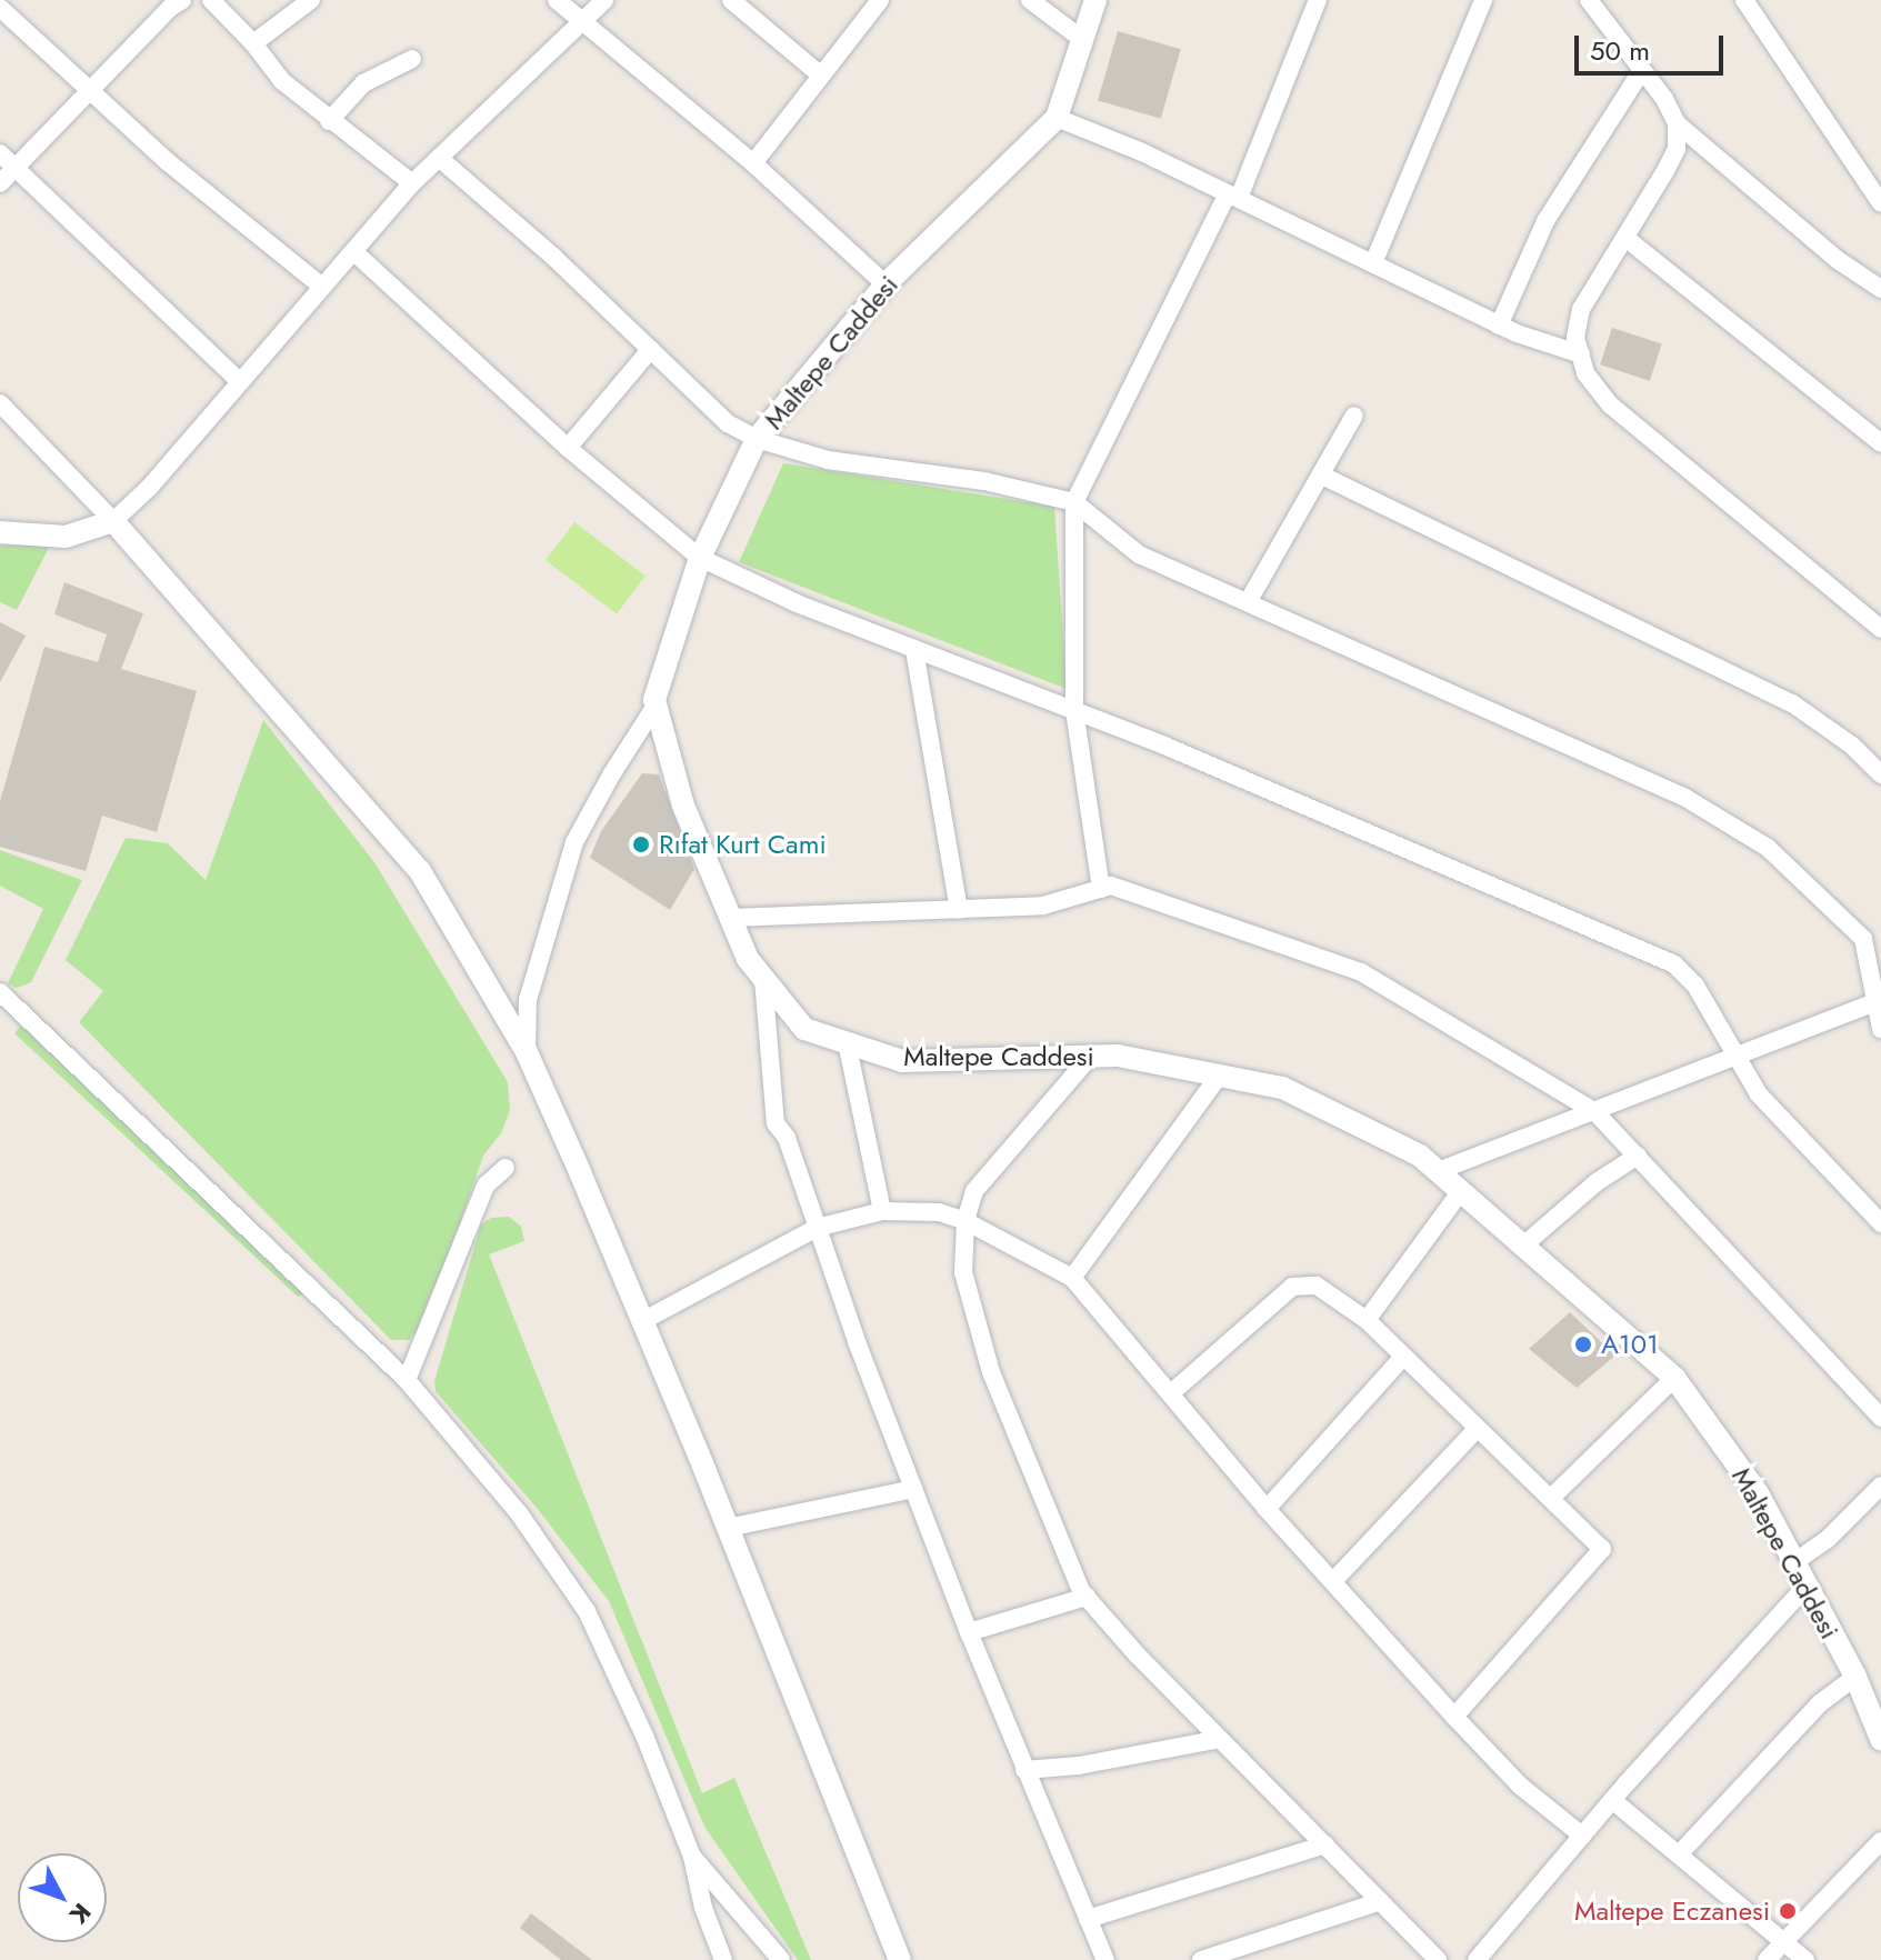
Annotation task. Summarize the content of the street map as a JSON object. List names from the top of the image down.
{
  "streets": {
    "street": ["Maltepe Caddesi"]
  },
  "places": ["Rıfat Kurt Cami", "A101", "Maltepe Eczanesi"],
  "scale_bar": "50 m",
  "north": "bottom right"
}
